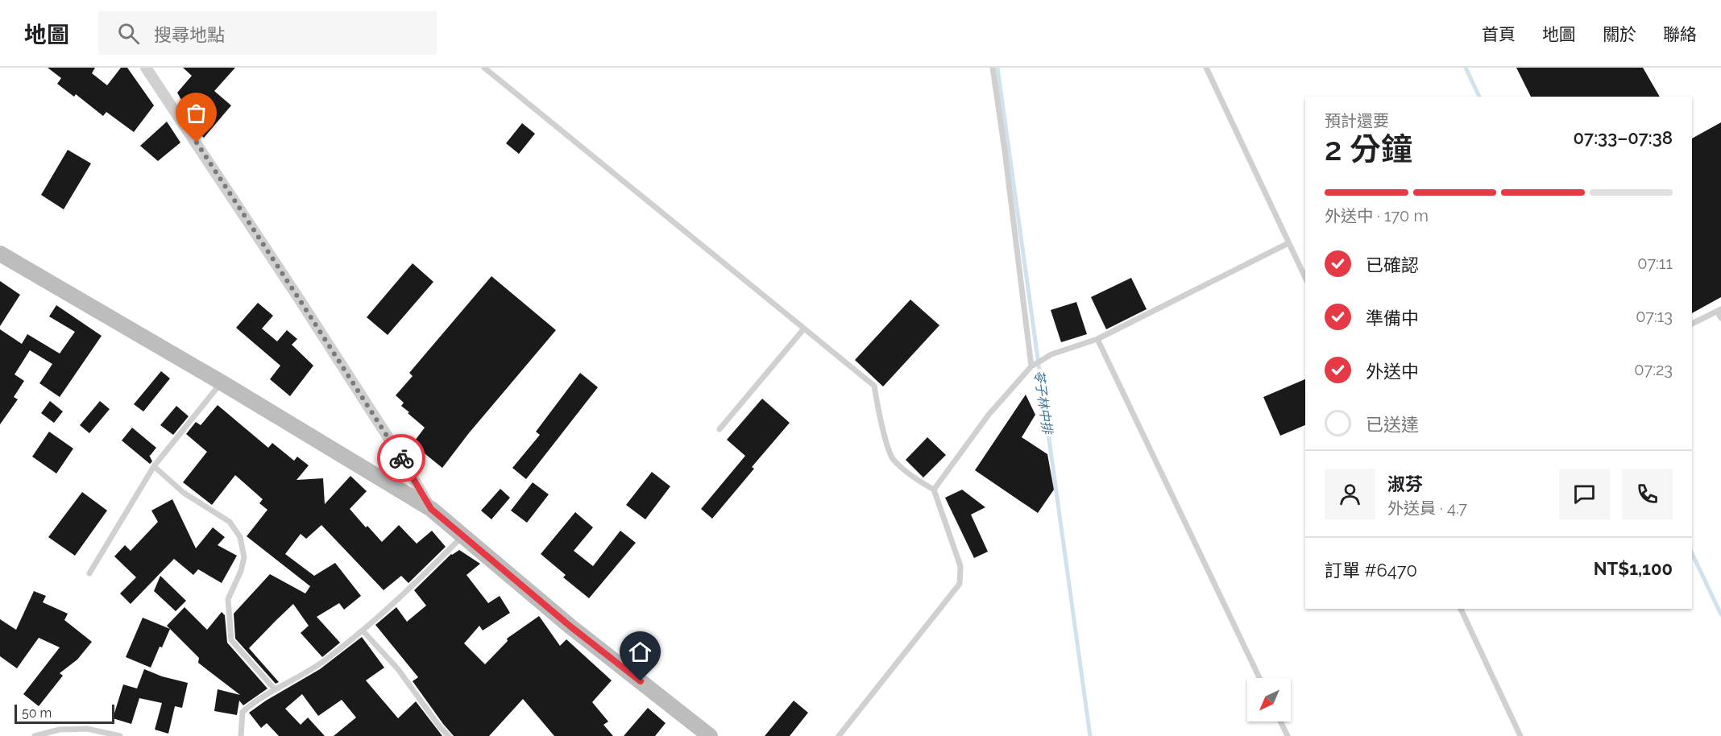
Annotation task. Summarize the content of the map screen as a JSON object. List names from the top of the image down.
{
  "water": ["苓子林中排"],
  "scale_bar": "50 m",
  "north": "bottom left",
  "page": {
    "header": "地圖",
    "search": "搜尋地點",
    "nav": [
      "首頁",
      "地圖",
      "關於",
      "聯絡"
    ],
    "heading": ["2 分鐘", "預計還要", "07:33–07:38"],
    "panel": [
      "淑芬",
      "外送員 · 4.7",
      "訂單 #6470",
      "NT$1,100"
    ],
    "bar": "外送中 · 170 m",
    "list": [
      ["已確認", "07:11"],
      ["準備中", "07:13"],
      ["外送中", "07:23"],
      "已送達"
    ],
    "scale": "50 m"
  }
}
